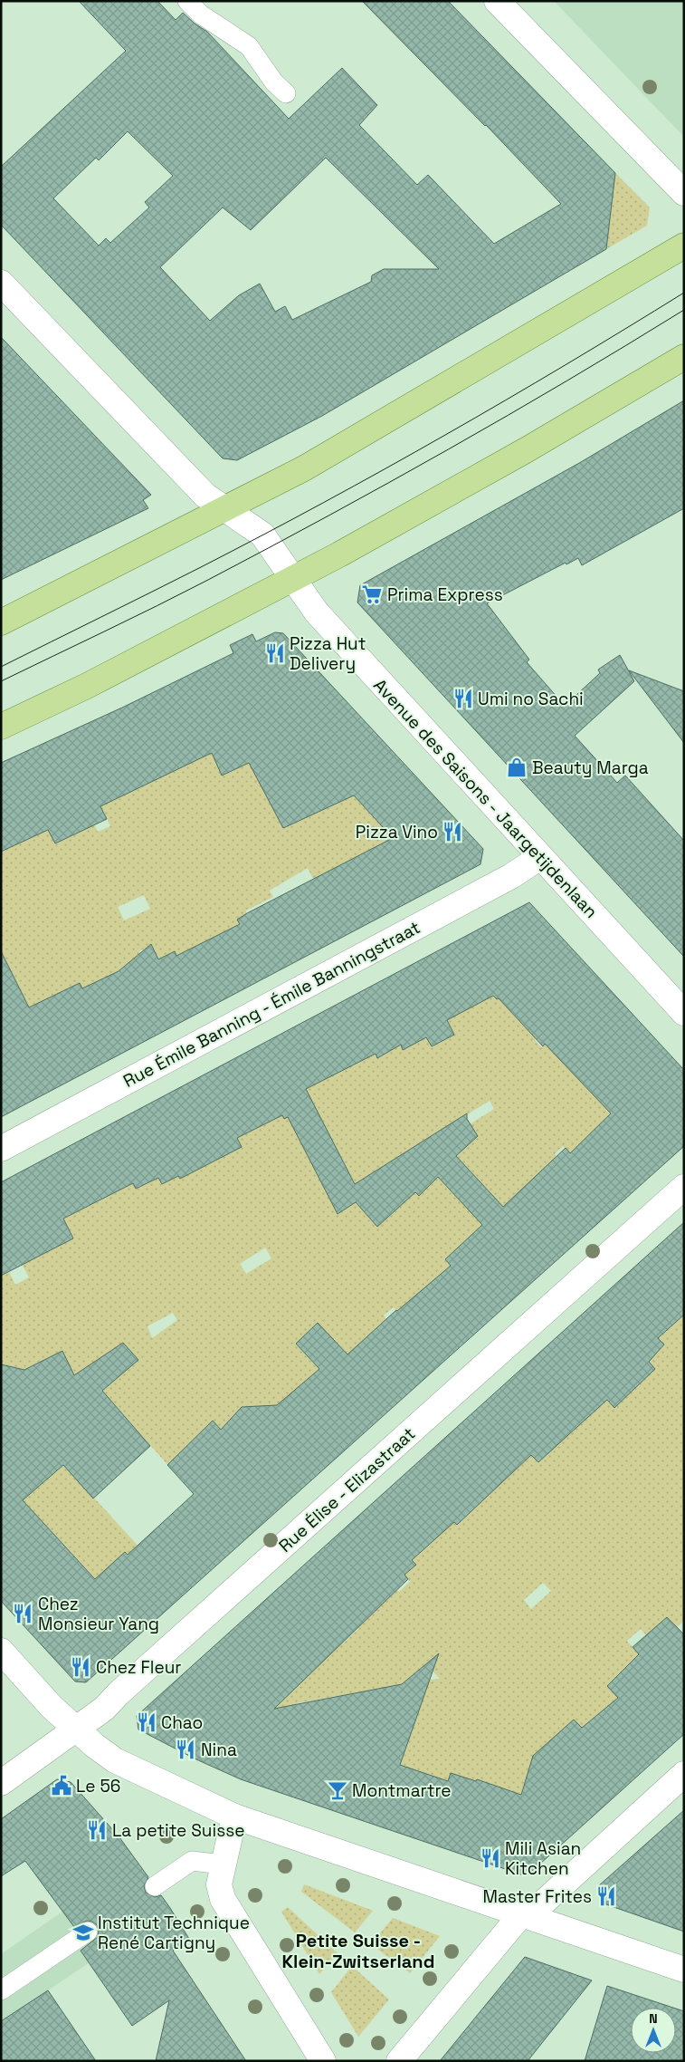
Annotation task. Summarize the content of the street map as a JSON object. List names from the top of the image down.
{
  "streets": {
    "street": ["Avenue des Saisons - Jaargetijdenlaan", "Rue Émile Banning - Émile Banningstraat", "Rue Élise - Elizastraat"]
  },
  "crossings": [
    ["Avenue des Saisons - Jaargetijdenlaan", "Rue Émile Banning - Émile Banningstraat"]
  ],
  "districts": ["Petite Suisse - Klein-Zwitserland"],
  "places": {
    "supermarket": ["Prima Express"],
    "restaurant": [
      "Pizza Hut Delivery",
      "Umi no Sachi",
      "Pizza Vino",
      "Chez Monsieur Yang",
      "Chez Fleur",
      "Chao",
      "Nina",
      "La petite Suisse",
      "Mili Asian Kitchen",
      "Master Frites"
    ],
    "shop": ["Beauty Marga"],
    "public building": ["Le 56"],
    "bar": ["Montmartre"],
    "school or university": ["Institut Technique René Cartigny"]
  },
  "north": "top"
}
